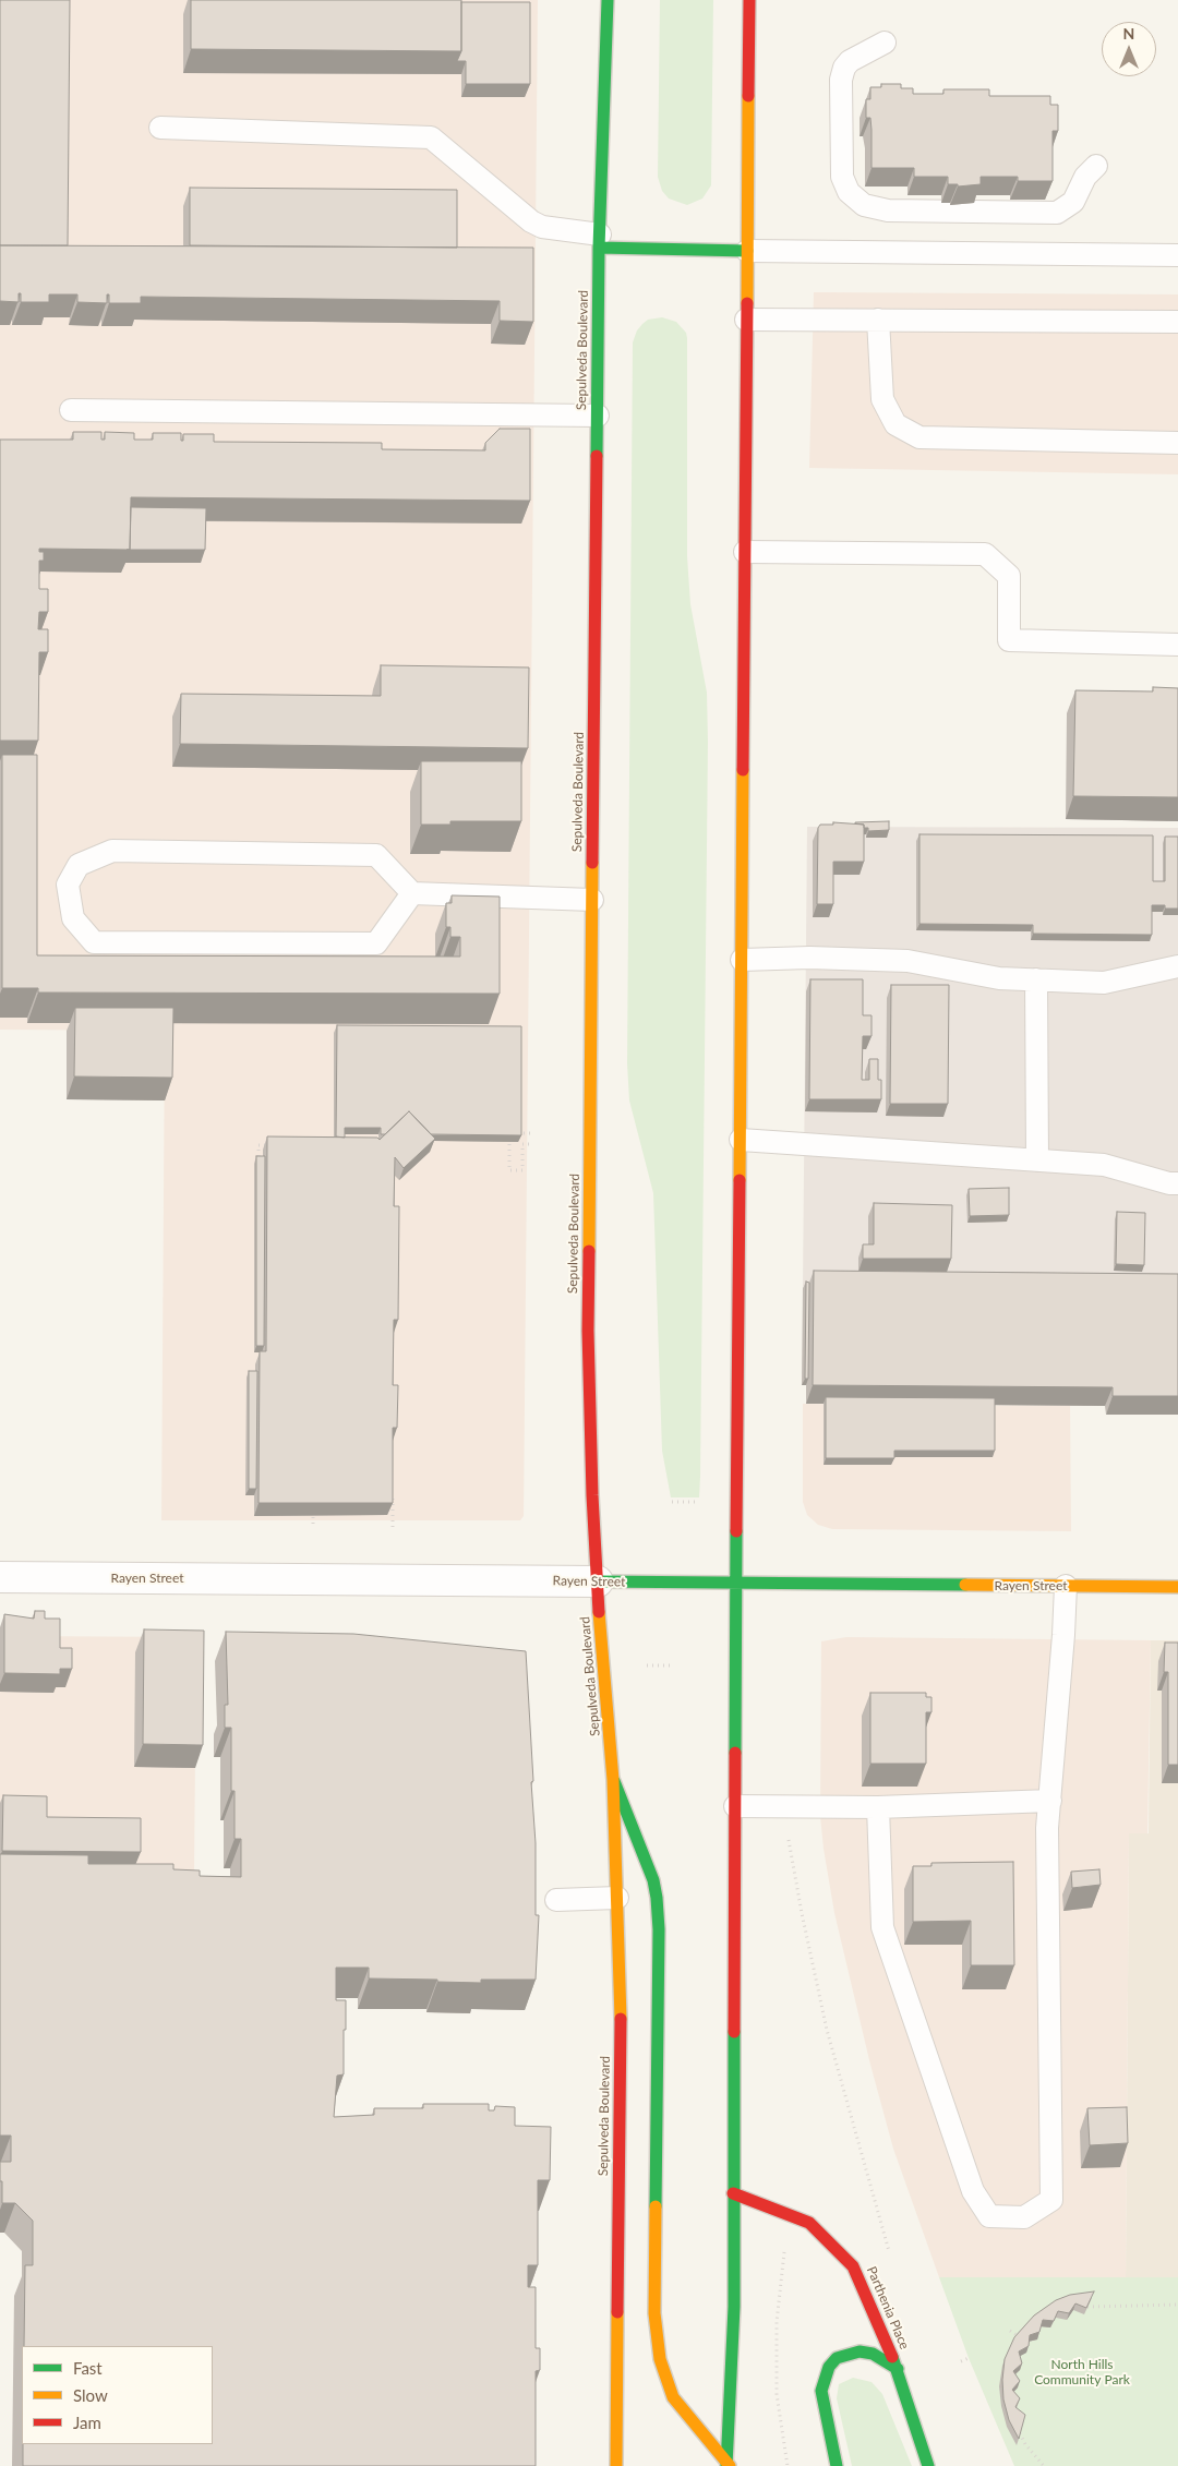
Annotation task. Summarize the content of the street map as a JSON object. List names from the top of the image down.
{
  "streets": {
    "main road": ["Sepulveda Boulevard", "Rayen Street", "Parthenia Place"]
  },
  "crossings": [
    ["Sepulveda Boulevard", "Rayen Street"]
  ],
  "parks": ["North Hills Community Park"],
  "legend": ["Fast", "Slow", "Jam"],
  "north": "top"
}
